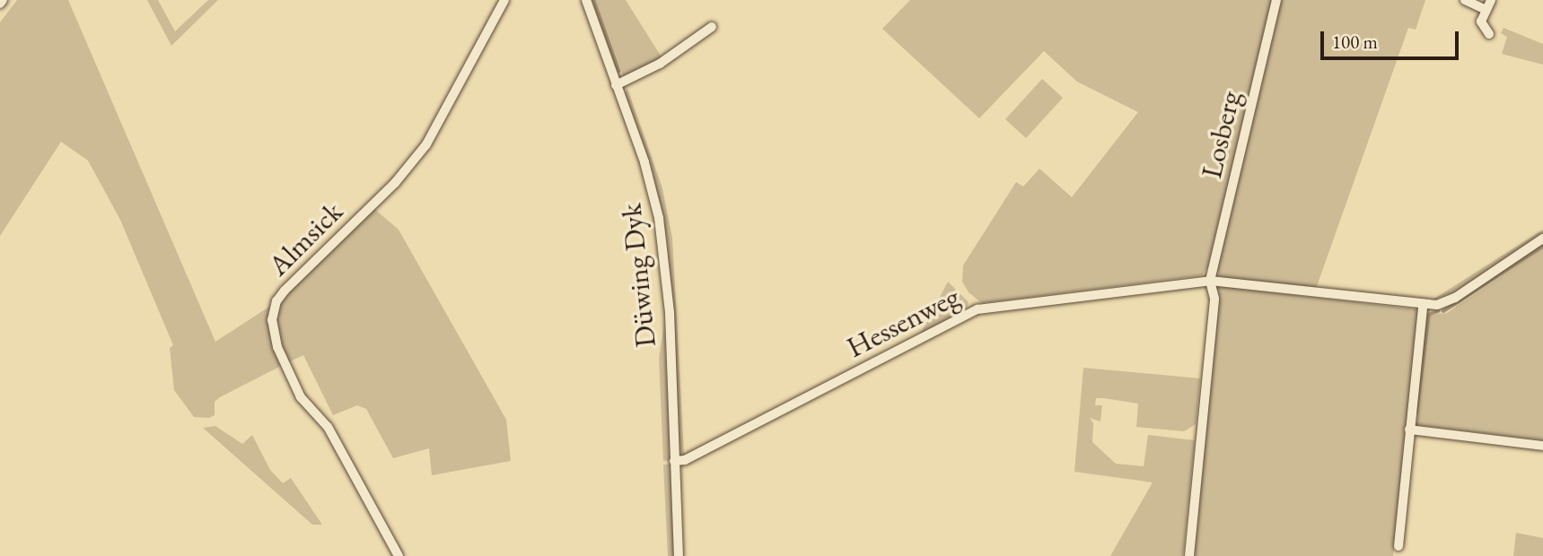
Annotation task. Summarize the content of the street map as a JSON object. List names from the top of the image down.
{
  "streets": {
    "street": [
      "Losberg",
      "Almsick",
      "Düwing Dyk",
      "Hessenweg"
    ]
  },
  "crossings": [
    ["Losberg", "Hessenweg"],
    ["Düwing Dyk", "Hessenweg"]
  ],
  "scale_bar": "100 m"
}
